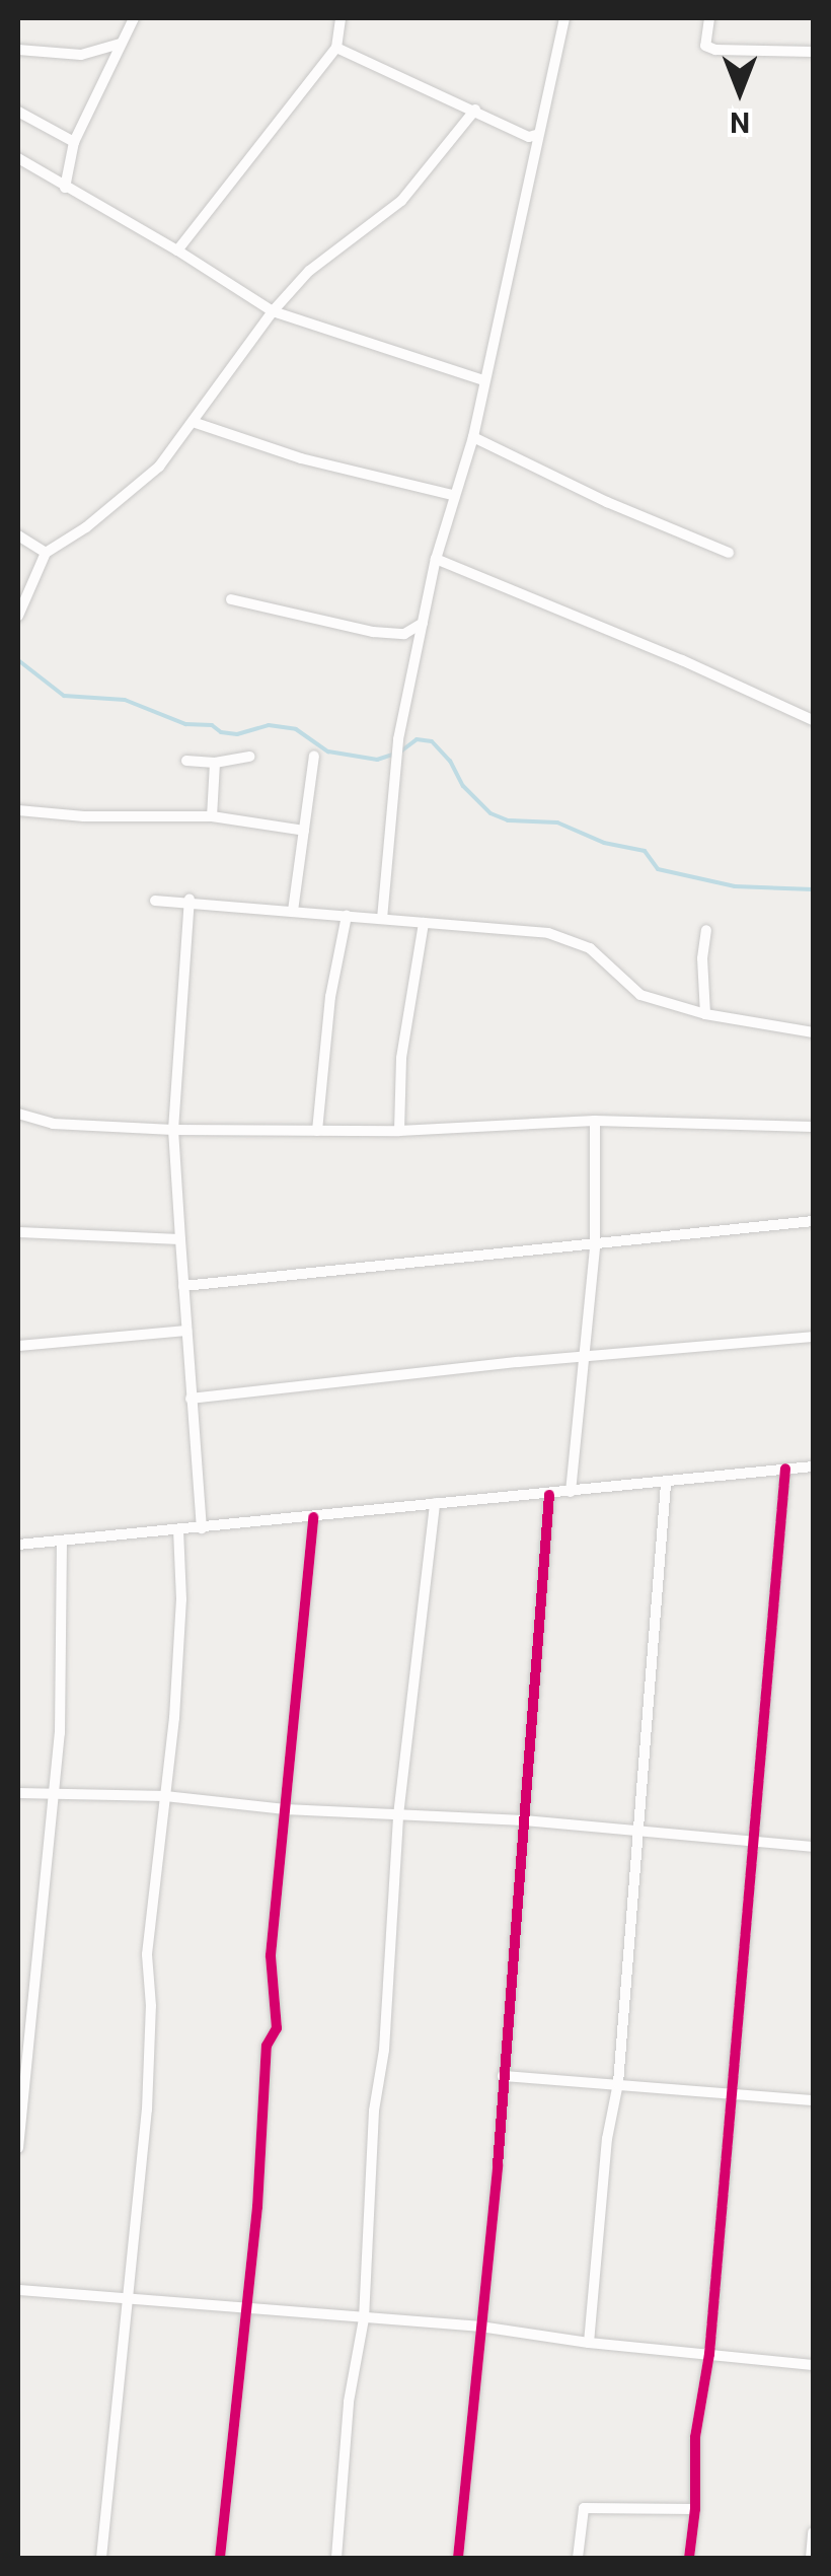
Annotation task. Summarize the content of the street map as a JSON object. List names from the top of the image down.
{
  "north": "bottom"
}
